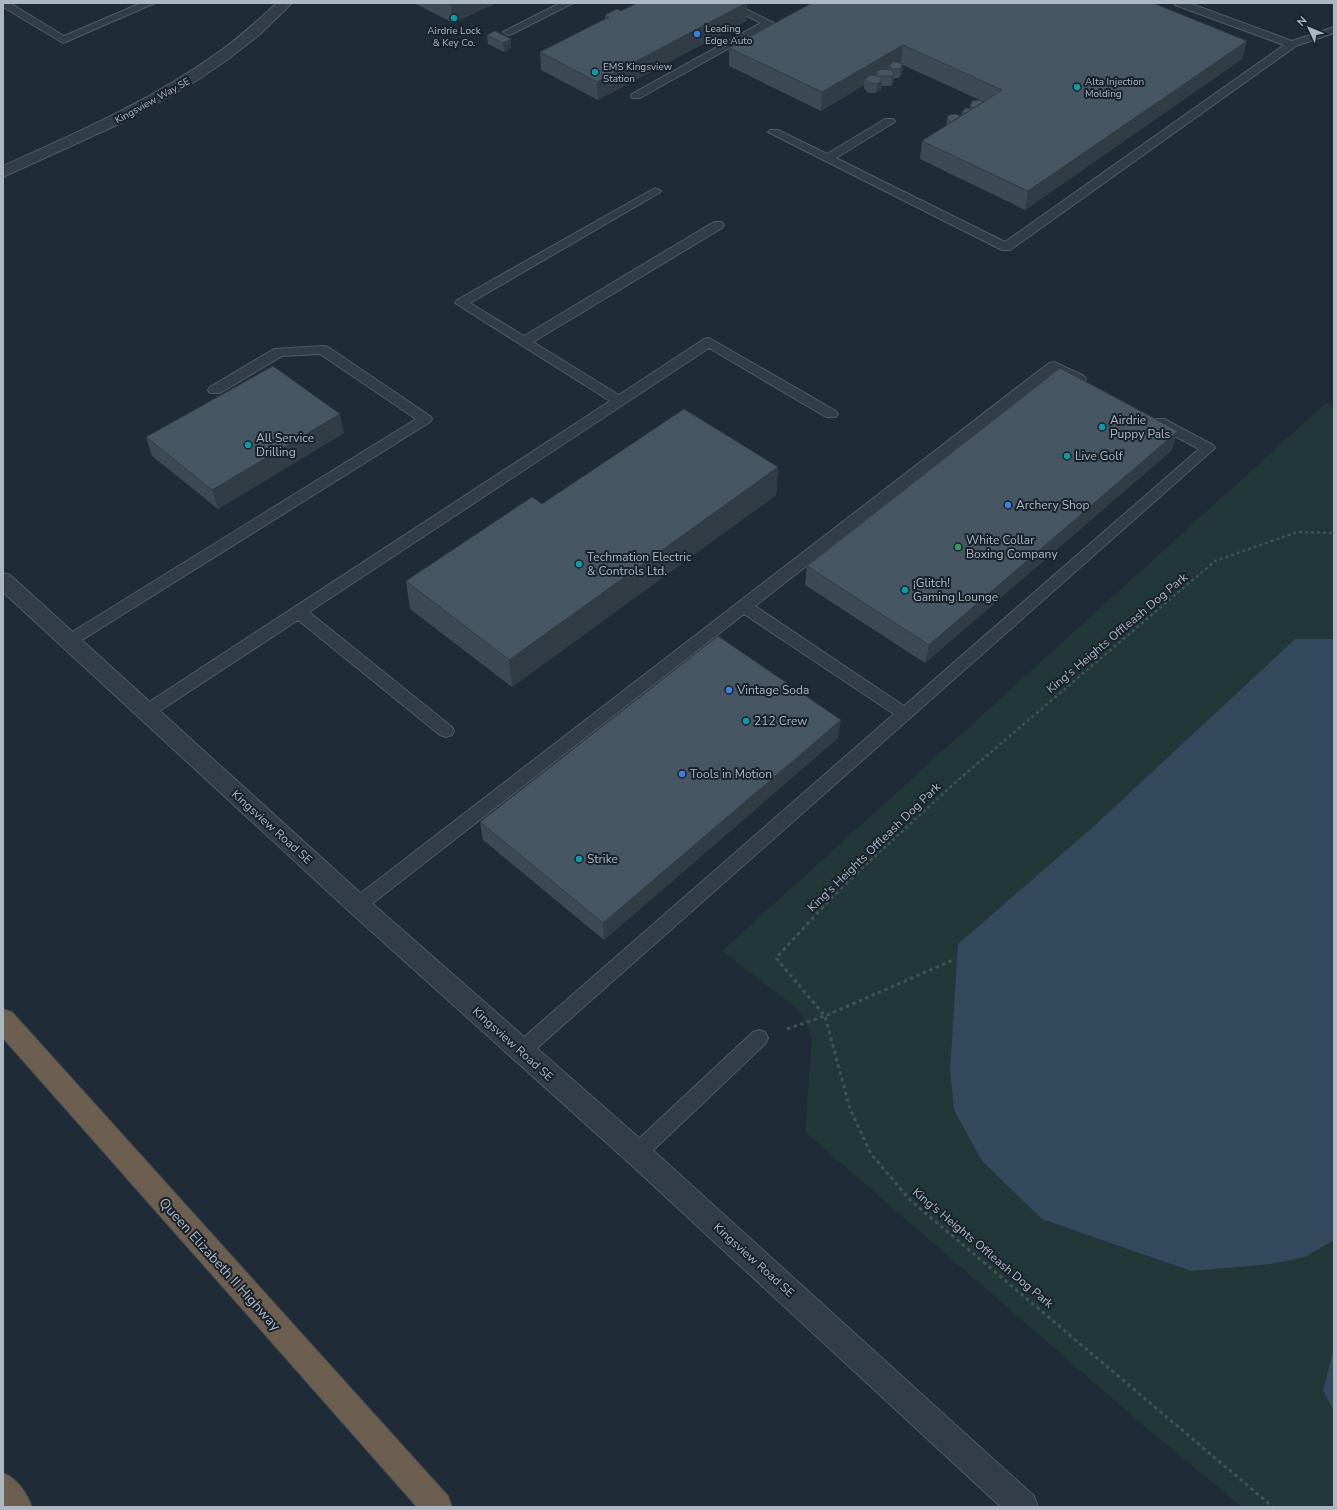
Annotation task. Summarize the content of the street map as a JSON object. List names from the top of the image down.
{
  "streets": {
    "highway": ["Queen Elizabeth II Highway"],
    "street": ["Kingsview Way SE", "Kingsview Road SE"],
    "path": ["King's Heights Offleash Dog Park"]
  },
  "places": [
    "Airdrie Lock & Key Co.",
    "Leading Edge Auto",
    "EMS Kingsview Station",
    "Alta Injection Molding",
    "Airdrie Puppy Pals",
    "All Service Drilling",
    "Live Golf",
    "Archery Shop",
    "White Collar Boxing Company",
    "Techmation Electric & Controls Ltd.",
    "¡Glitch! Gaming Lounge",
    "Vintage Soda",
    "212 Crew",
    "Tools in Motion",
    "Strike"
  ],
  "north": "top left"
}
